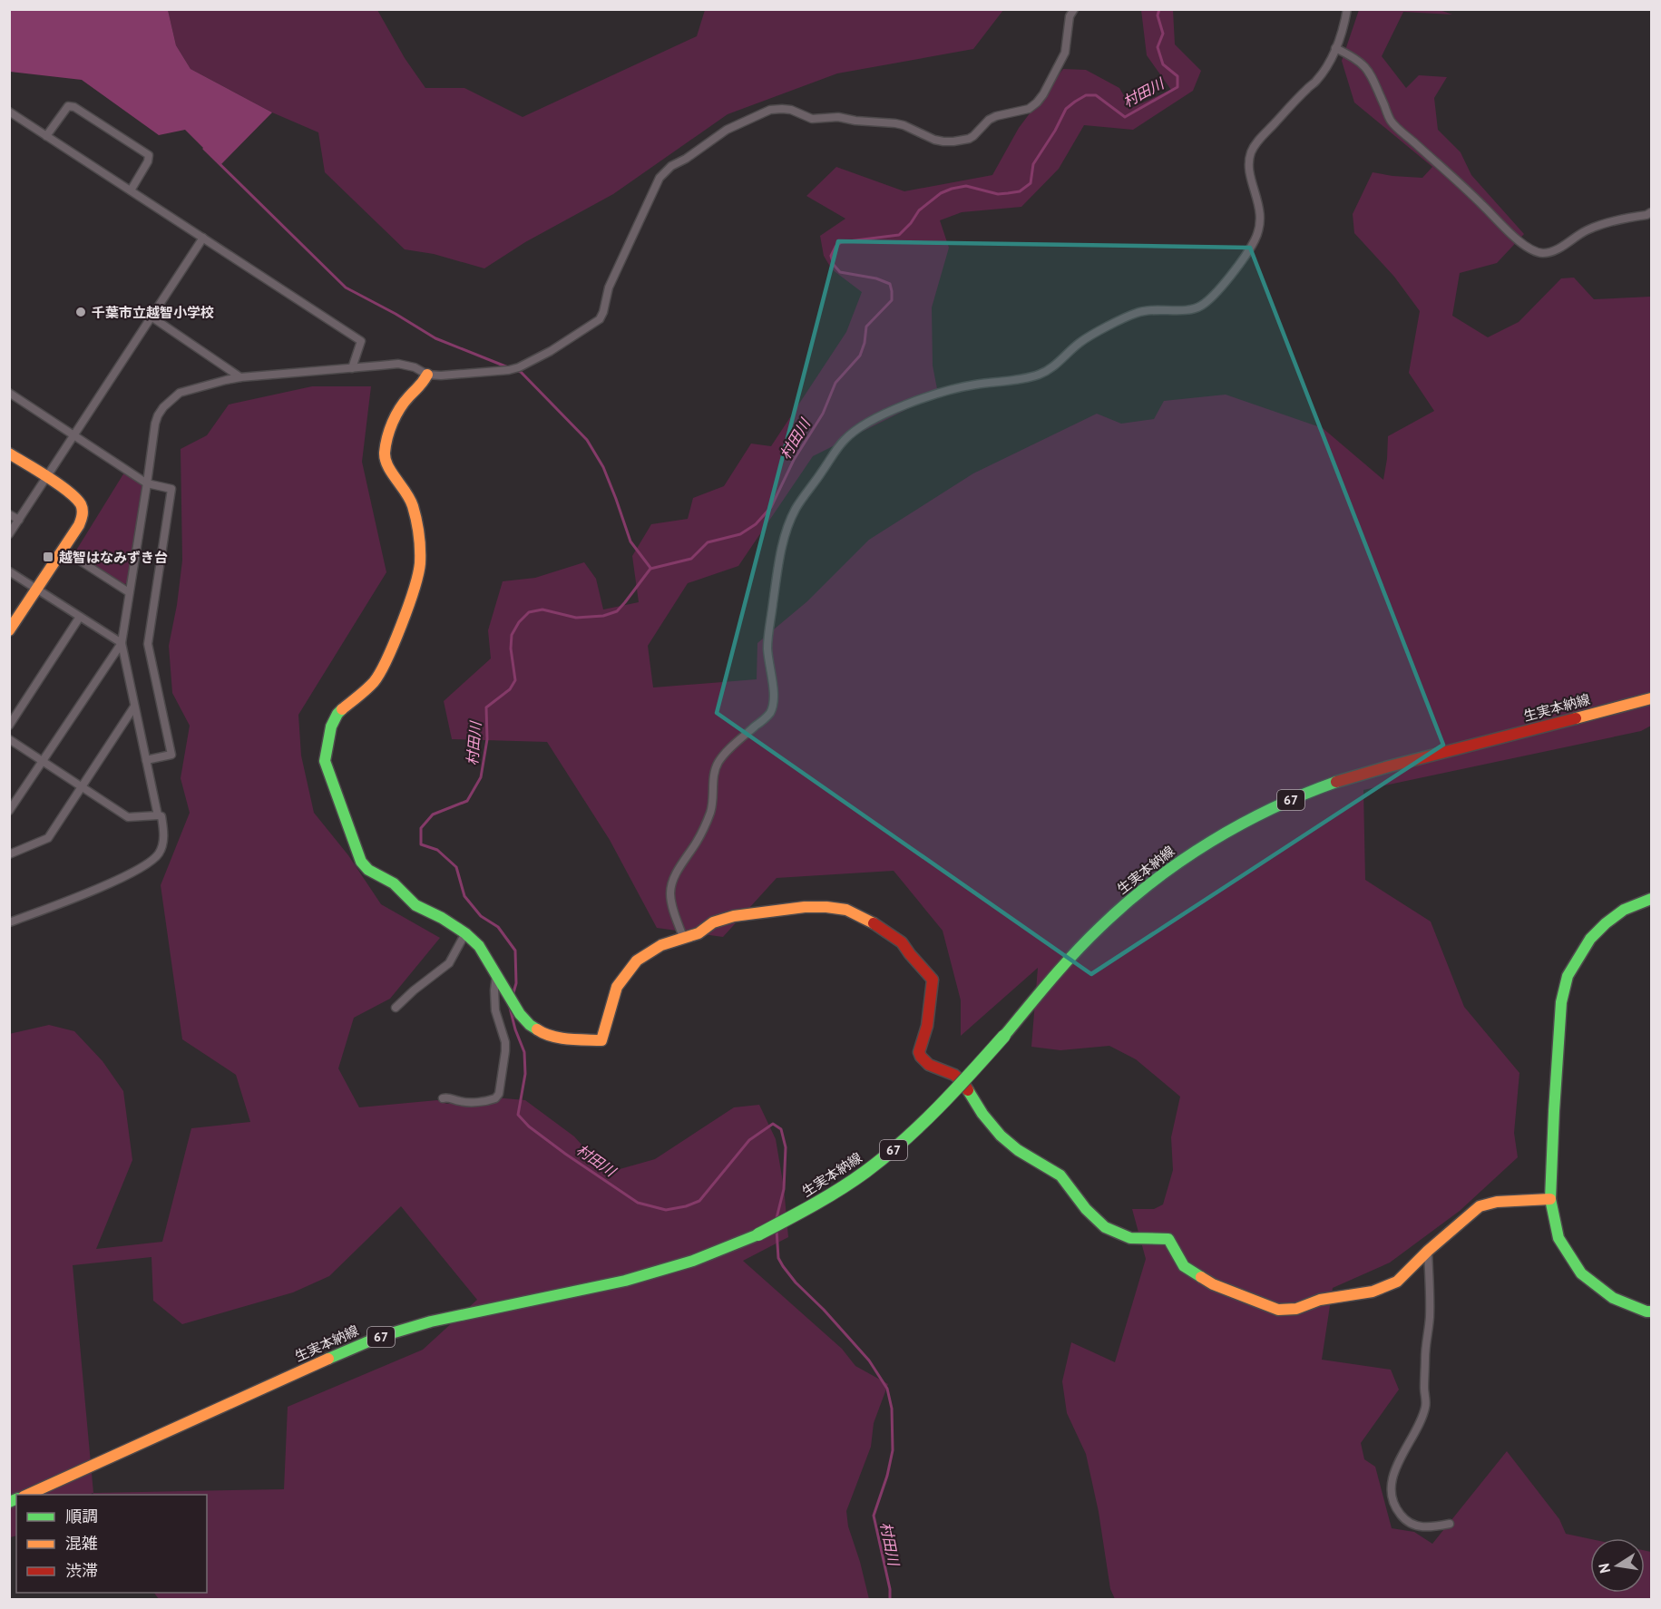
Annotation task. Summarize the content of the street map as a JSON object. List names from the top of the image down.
{
  "streets": {
    "street": ["生実本納線", "67"]
  },
  "water": ["村田川"],
  "places": {
    "other": ["千葉市立越智小学校"],
    "transit": ["越智はなみずき台"]
  },
  "legend": ["順調", "混雑", "渋滞"],
  "north": "left"
}
